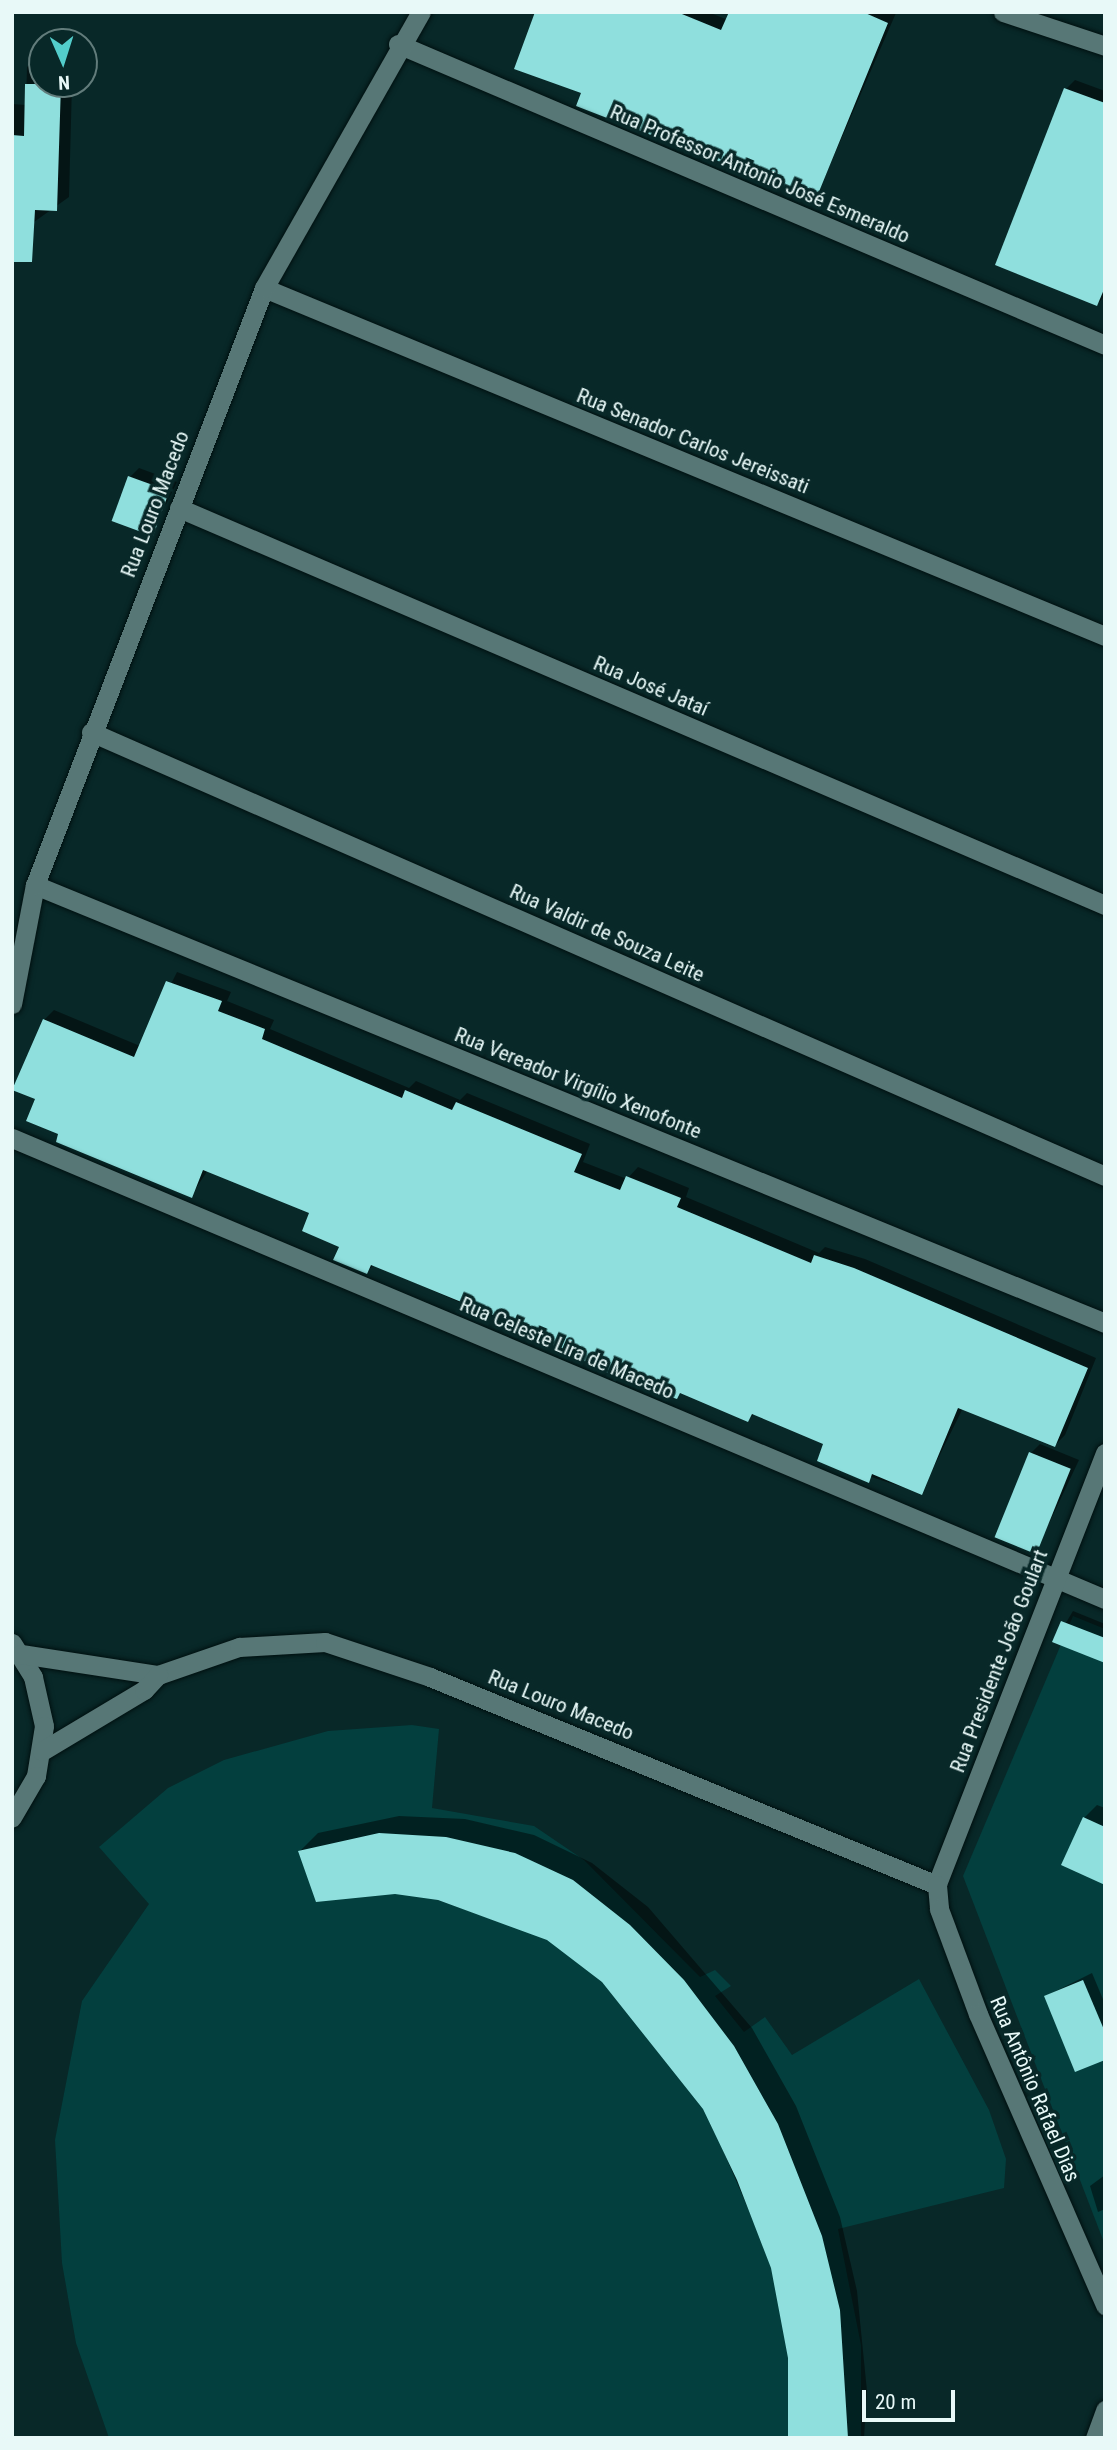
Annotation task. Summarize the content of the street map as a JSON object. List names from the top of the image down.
{
  "streets": {
    "street": [
      "Rua Professor Antonio José Esmeraldo",
      "Rua Senador Carlos Jereissati",
      "Rua Louro Macedo",
      "Rua José Jataí",
      "Rua Valdir de Souza Leite",
      "Rua Vereador Virgílio Xenofonte",
      "Rua Celeste Lira de Macedo",
      "Rua Presidente João Goulart",
      "Rua Antônio Rafael Dias"
    ]
  },
  "crossings": [
    ["Rua Professor Antonio José Esmeraldo", "Rua Louro Macedo"],
    ["Rua Senador Carlos Jereissati", "Rua Louro Macedo"],
    ["Rua Louro Macedo", "Rua José Jataí"],
    ["Rua Louro Macedo", "Rua Valdir de Souza Leite"],
    ["Rua Louro Macedo", "Rua Vereador Virgílio Xenofonte"],
    ["Rua Louro Macedo", "Rua Presidente João Goulart"],
    ["Rua Louro Macedo", "Rua Antônio Rafael Dias"],
    ["Rua Celeste Lira de Macedo", "Rua Presidente João Goulart"],
    ["Rua Presidente João Goulart", "Rua Antônio Rafael Dias"]
  ],
  "scale_bar": "20 m",
  "north": "bottom"
}
